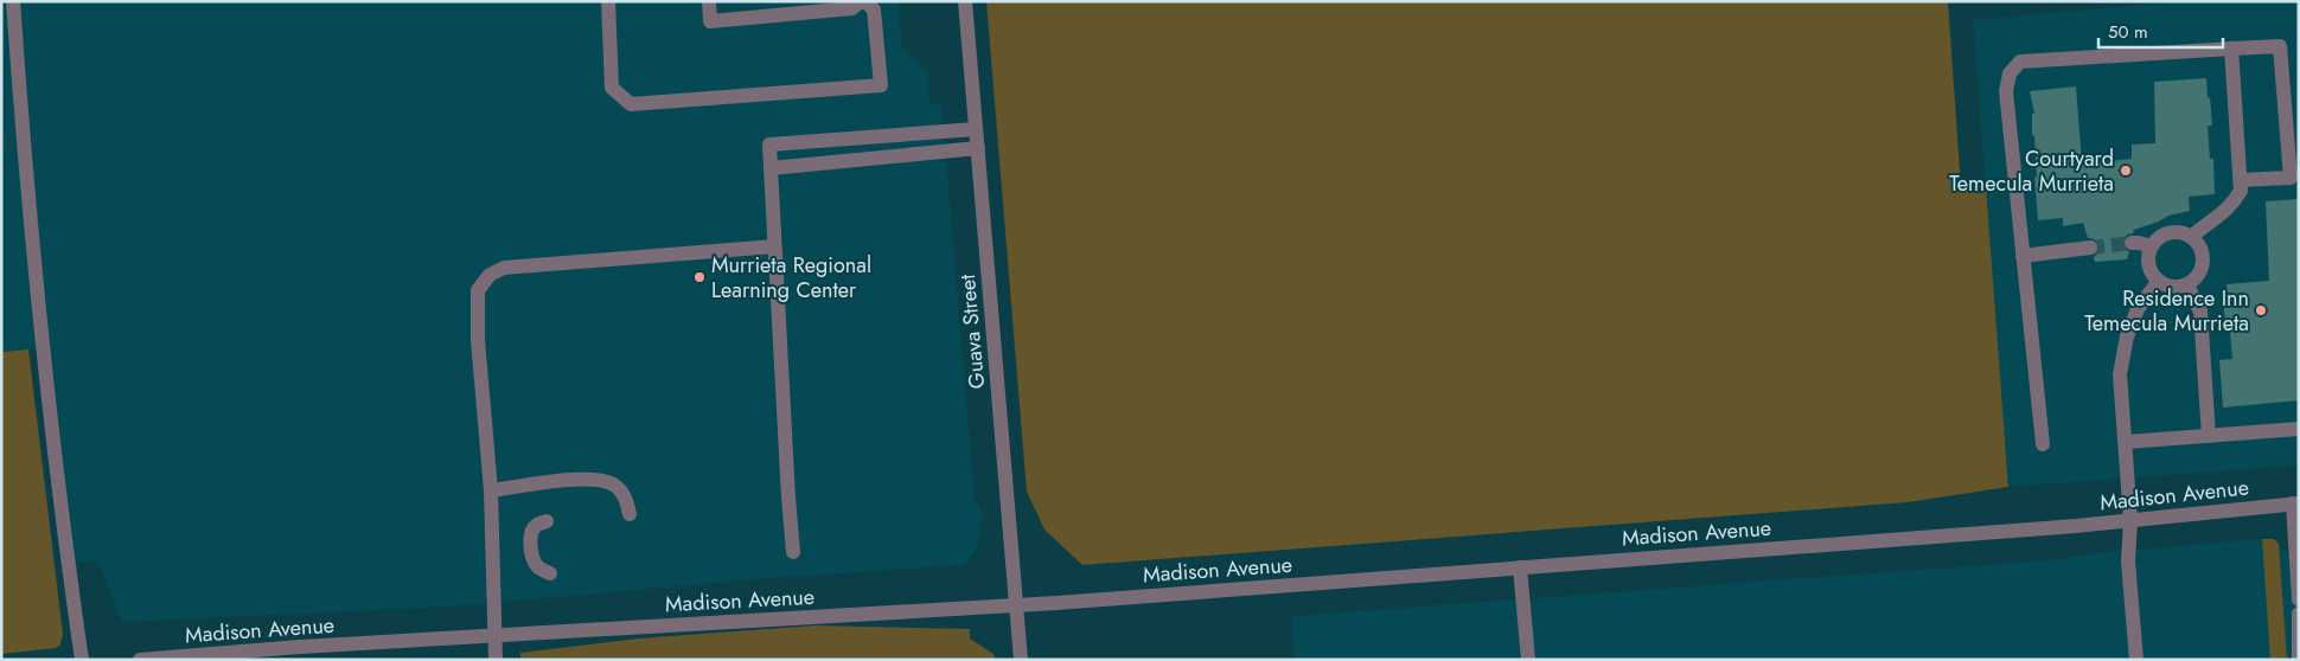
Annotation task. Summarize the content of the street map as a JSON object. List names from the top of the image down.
{
  "streets": {
    "street": ["Guava Street", "Madison Avenue"]
  },
  "crossings": [
    ["Guava Street", "Madison Avenue"]
  ],
  "places": ["Courtyard Temecula Murrieta", "Murrieta Regional Learning Center", "Residence Inn Temecula Murrieta"],
  "scale_bar": "50 m"
}
